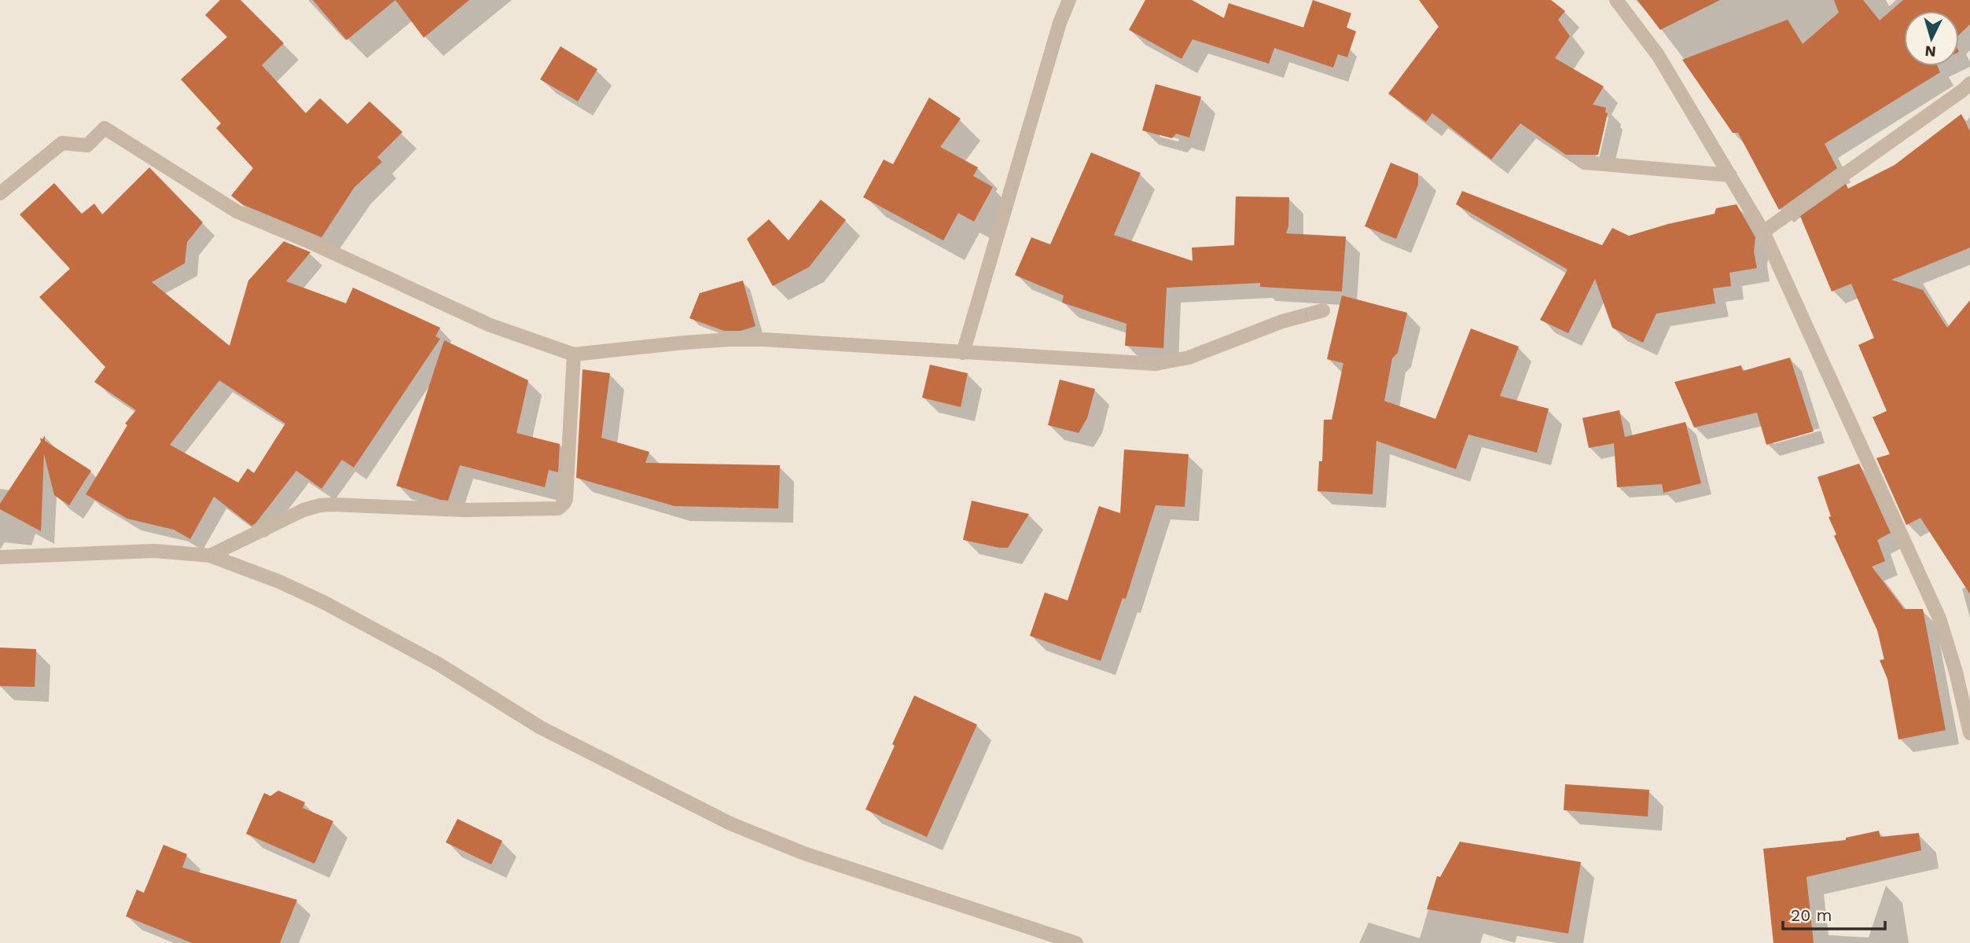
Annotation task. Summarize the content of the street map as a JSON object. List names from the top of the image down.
{
  "scale_bar": "20 m",
  "north": "bottom"
}
